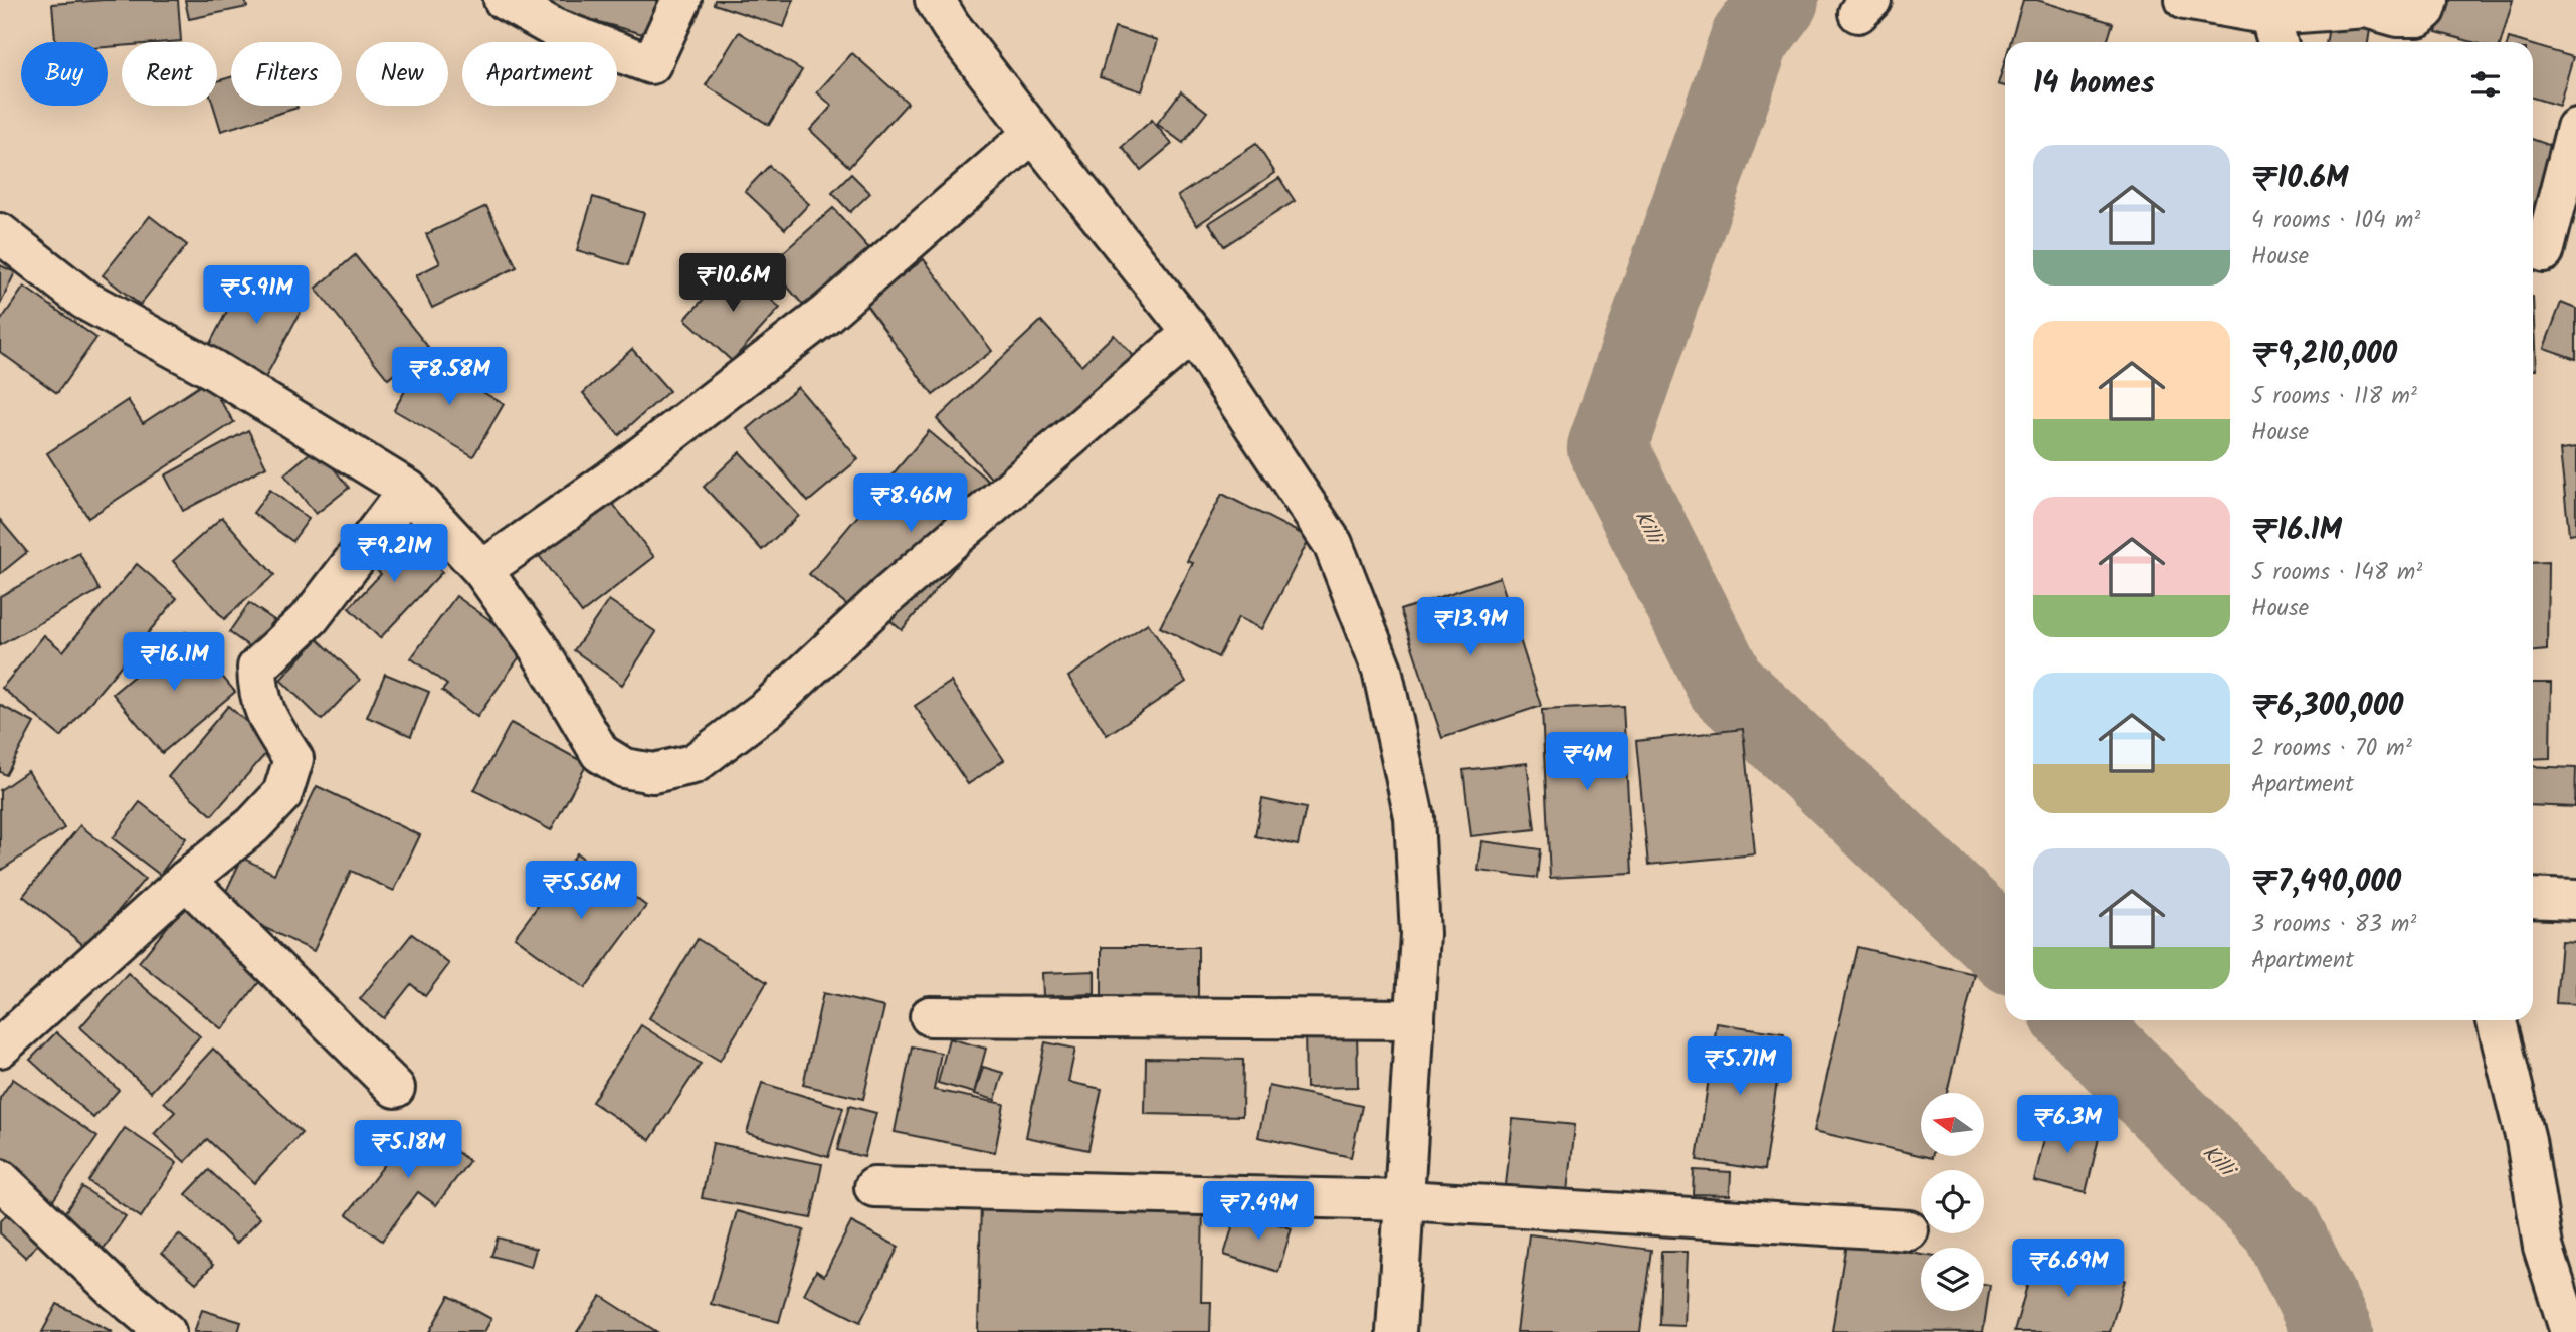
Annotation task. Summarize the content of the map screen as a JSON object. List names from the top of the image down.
{
  "water": ["Killi"],
  "north": "left",
  "page": {
    "chip": [
      "Buy",
      "Rent",
      "Filters",
      "New",
      "Apartment"
    ],
    "heading": "14 homes",
    "list": [
      {
        "name": "₹10.6M",
        "note": "4 rooms · 104 m² · House"
      },
      {
        "name": "₹9,210,000",
        "note": "5 rooms · 118 m² · House"
      },
      {
        "name": "₹16.1M",
        "note": "5 rooms · 148 m² · House"
      },
      {
        "name": "₹6,300,000",
        "note": "2 rooms · 70 m² · Apartment"
      },
      {
        "name": "₹7,490,000",
        "note": "3 rooms · 83 m² · Apartment"
      }
    ],
    "price": [
      "₹10.6M",
      "₹5.91M",
      "₹8.58M",
      "₹8.46M",
      "₹9.21M",
      "₹13.9M",
      "₹16.1M",
      "₹4M",
      "₹5.56M",
      "₹5.71M",
      "₹6.3M",
      "₹5.18M",
      "₹7.49M",
      "₹6.69M"
    ]
  }
}
